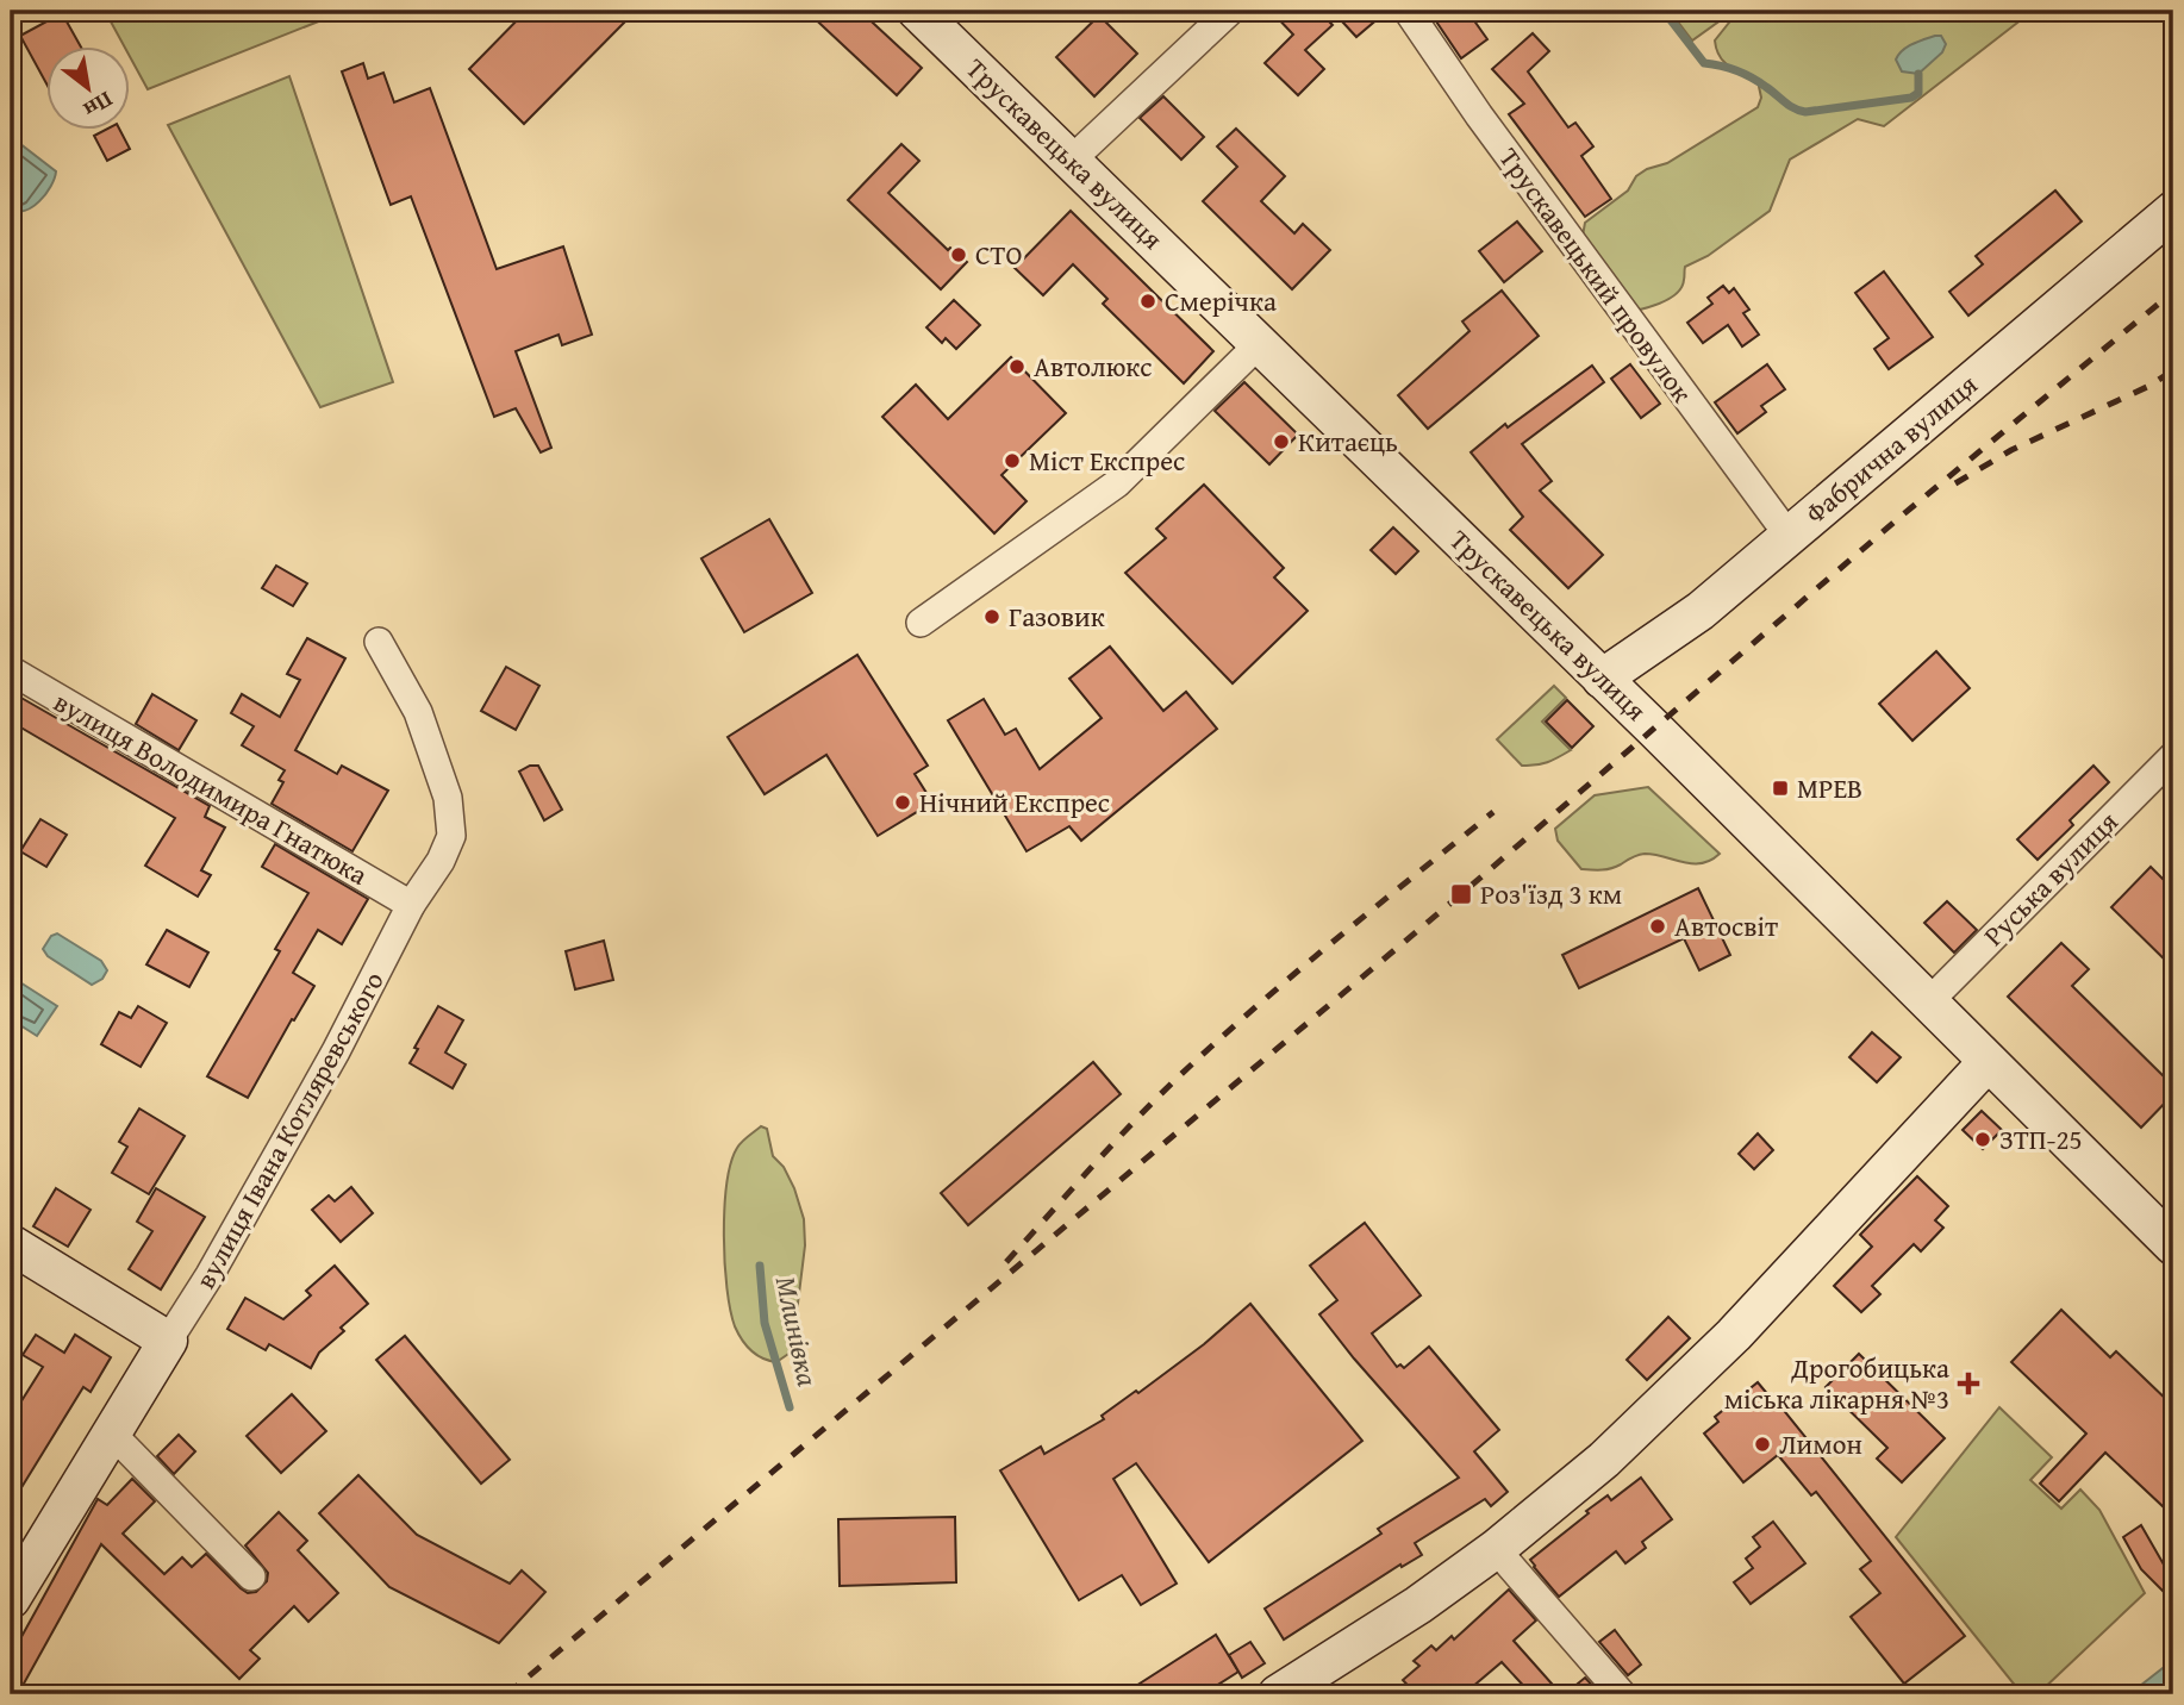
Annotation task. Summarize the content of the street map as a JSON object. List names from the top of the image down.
{
  "streets": {
    "street": [
      "Трускавецька вулиця",
      "Трускавецький провулок",
      "Фабрична вулиця",
      "вулиця Володимира Гнатюка",
      "Руська вулиця",
      "вулиця Івана Котляревського"
    ]
  },
  "crossings": [
    ["Трускавецька вулиця", "Фабрична вулиця"],
    ["Трускавецька вулиця", "Руська вулиця"],
    ["Трускавецький провулок", "Фабрична вулиця"],
    ["вулиця Володимира Гнатюка", "вулиця Івана Котляревського"]
  ],
  "water": ["Млинівка"],
  "places": {
    "other": [
      "СТО",
      "Смерічка",
      "Автолюкс",
      "Китаєць",
      "Міст Експрес",
      "Газовик",
      "Нічний Експрес",
      "Автосвіт",
      "ЗТП-25",
      "Лимон"
    ],
    "transit": ["МРЕВ", "Роз'їзд 3 км"],
    "health": ["Дрогобицька міська лікарня №3"]
  },
  "north": "bottom right"
}
